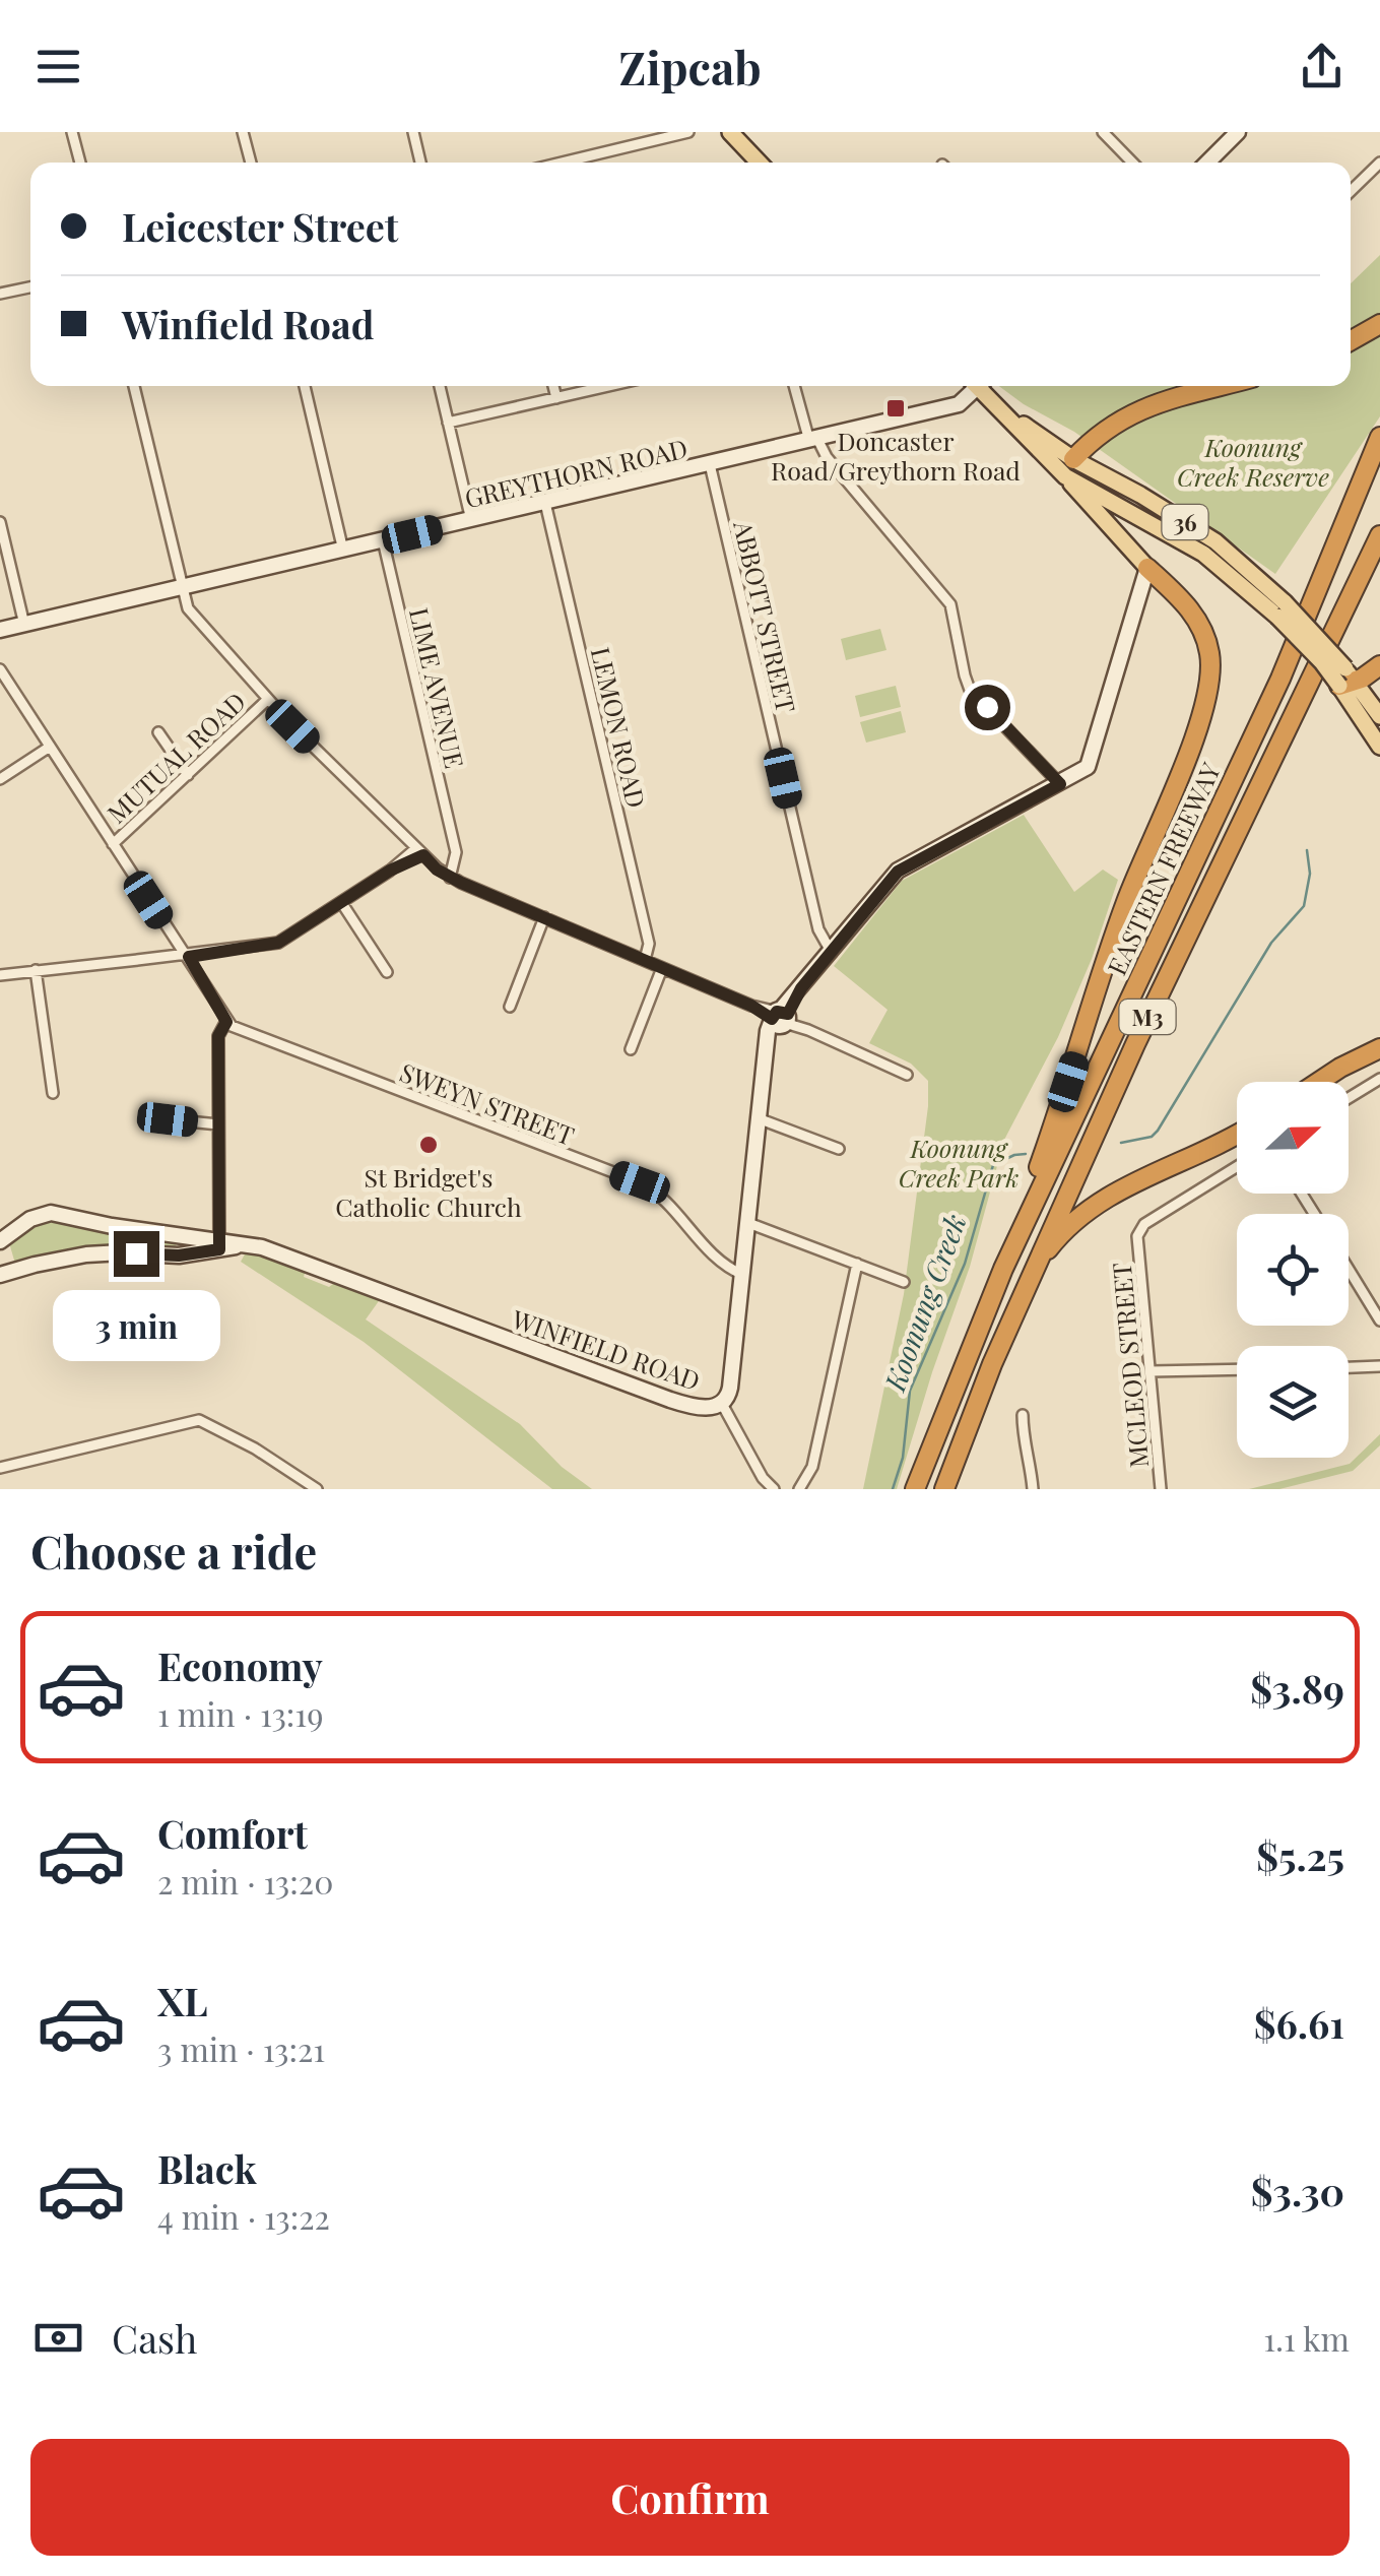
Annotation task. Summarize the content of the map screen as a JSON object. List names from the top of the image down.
{
  "streets": {
    "highway": ["36", "EASTERN FREEWAY", "M3"],
    "street": [
      "GREYTHORN ROAD",
      "ABBOTT STREET",
      "LIME AVENUE",
      "LEMON ROAD",
      "MUTUAL ROAD",
      "SWEYN STREET",
      "WINFIELD ROAD",
      "MCLEOD STREET"
    ]
  },
  "crossings": [
    ["GREYTHORN ROAD", "ABBOTT STREET"],
    ["GREYTHORN ROAD", "LIME AVENUE"],
    ["GREYTHORN ROAD", "LEMON ROAD"],
    ["36", "EASTERN FREEWAY"],
    ["36", "WINFIELD ROAD"],
    ["ABBOTT STREET", "WINFIELD ROAD"],
    ["SWEYN STREET", "WINFIELD ROAD"]
  ],
  "water": ["Koonung Creek"],
  "parks": ["Koonung Creek Reserve", "Koonung Creek Park"],
  "places": {
    "transit": ["Doncaster Road/Greythorn Road"],
    "other": ["St Bridget's Catholic Church"]
  },
  "north": "right",
  "page": {
    "header": "Zipcab",
    "banner": ["Leicester Street", "Winfield Road"],
    "bubble": "3 min",
    "heading": "Choose a ride",
    "list": [
      {
        "name": "Economy",
        "note": "1 min · 13:19",
        "value": "$3.89"
      },
      {
        "name": "Comfort",
        "note": "2 min · 13:20",
        "value": "$5.25"
      },
      {
        "name": "XL",
        "note": "3 min · 13:21",
        "value": "$6.61"
      },
      {
        "name": "Black",
        "note": "4 min · 13:22",
        "value": "$3.30"
      }
    ],
    "pay": ["Cash", "1.1 km"],
    "buttons": "Confirm"
  }
}
